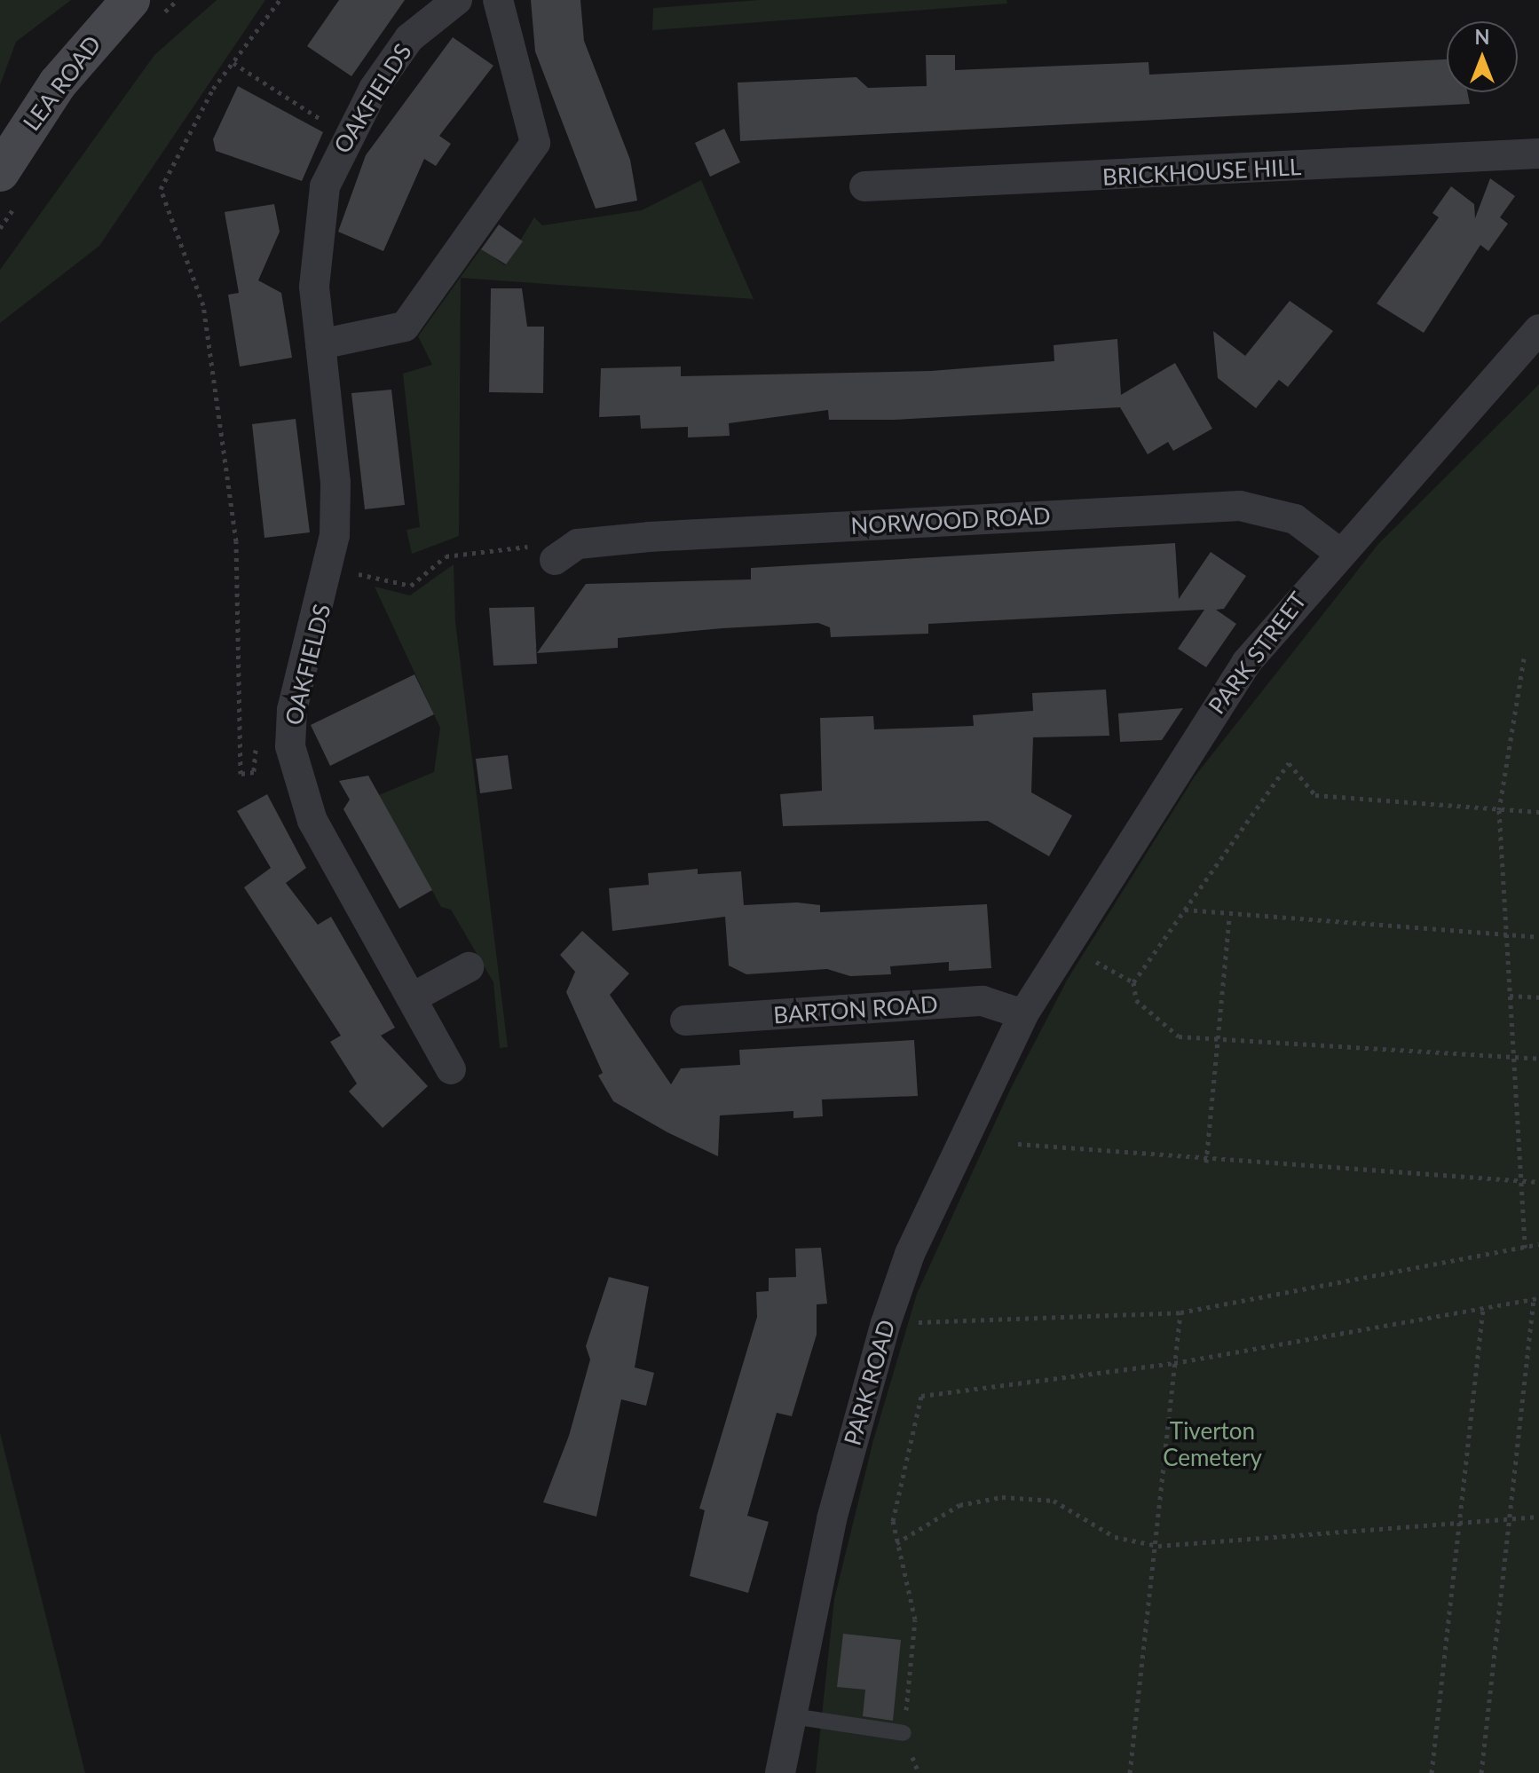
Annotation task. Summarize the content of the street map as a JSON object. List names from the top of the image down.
{
  "streets": {
    "street": [
      "LEA ROAD",
      "OAKFIELDS",
      "BRICKHOUSE HILL",
      "NORWOOD ROAD",
      "PARK STREET",
      "BARTON ROAD",
      "PARK ROAD"
    ]
  },
  "crossings": [
    ["NORWOOD ROAD", "PARK STREET"],
    ["PARK STREET", "BARTON ROAD"],
    ["PARK STREET", "PARK ROAD"],
    ["BARTON ROAD", "PARK ROAD"]
  ],
  "parks": ["Tiverton Cemetery"],
  "north": "top"
}
